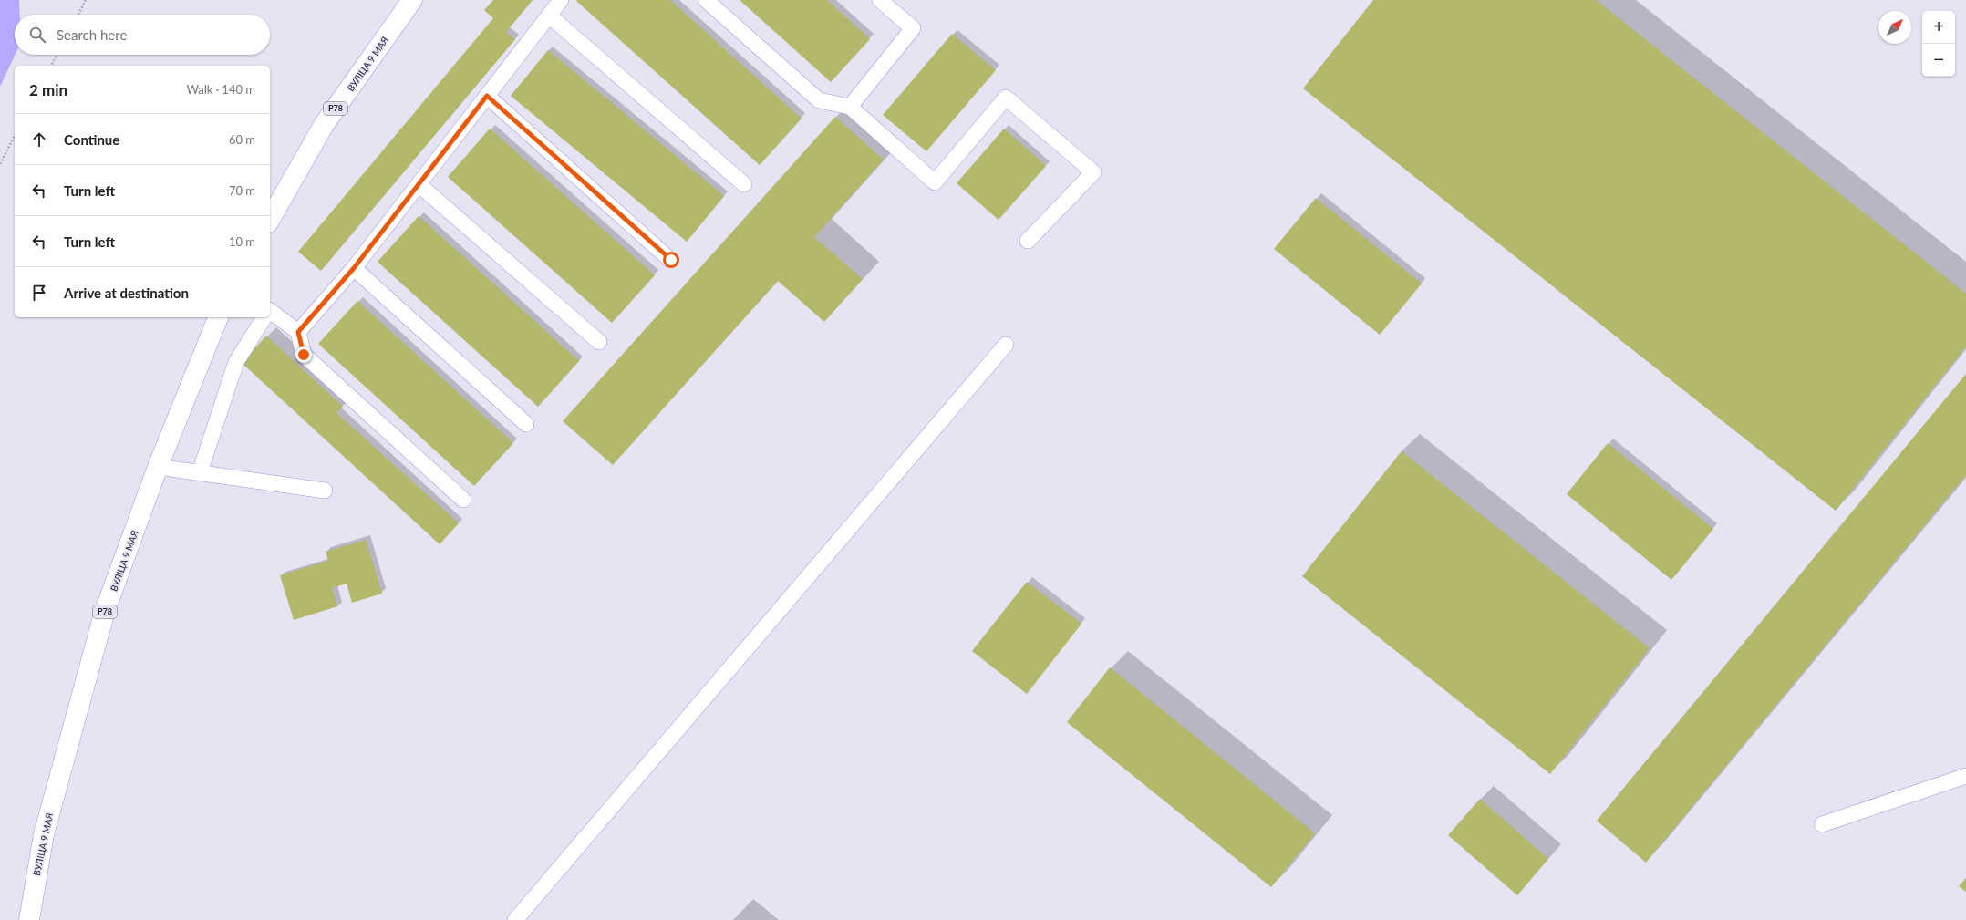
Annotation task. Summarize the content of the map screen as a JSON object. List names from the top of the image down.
{
  "streets": {
    "main road": ["ВУЛІЦА 9 МАЯ", "Р78"]
  },
  "north": "top right",
  "page": {
    "map_buttons": ["+", "−"],
    "search": "Search here",
    "heading": ["2 min", "Walk · 140 m"],
    "list": [
      ["Continue", "60 m"],
      ["Turn left", "70 m"],
      ["Turn left", "10 m"],
      "Arrive at destination"
    ]
  }
}
